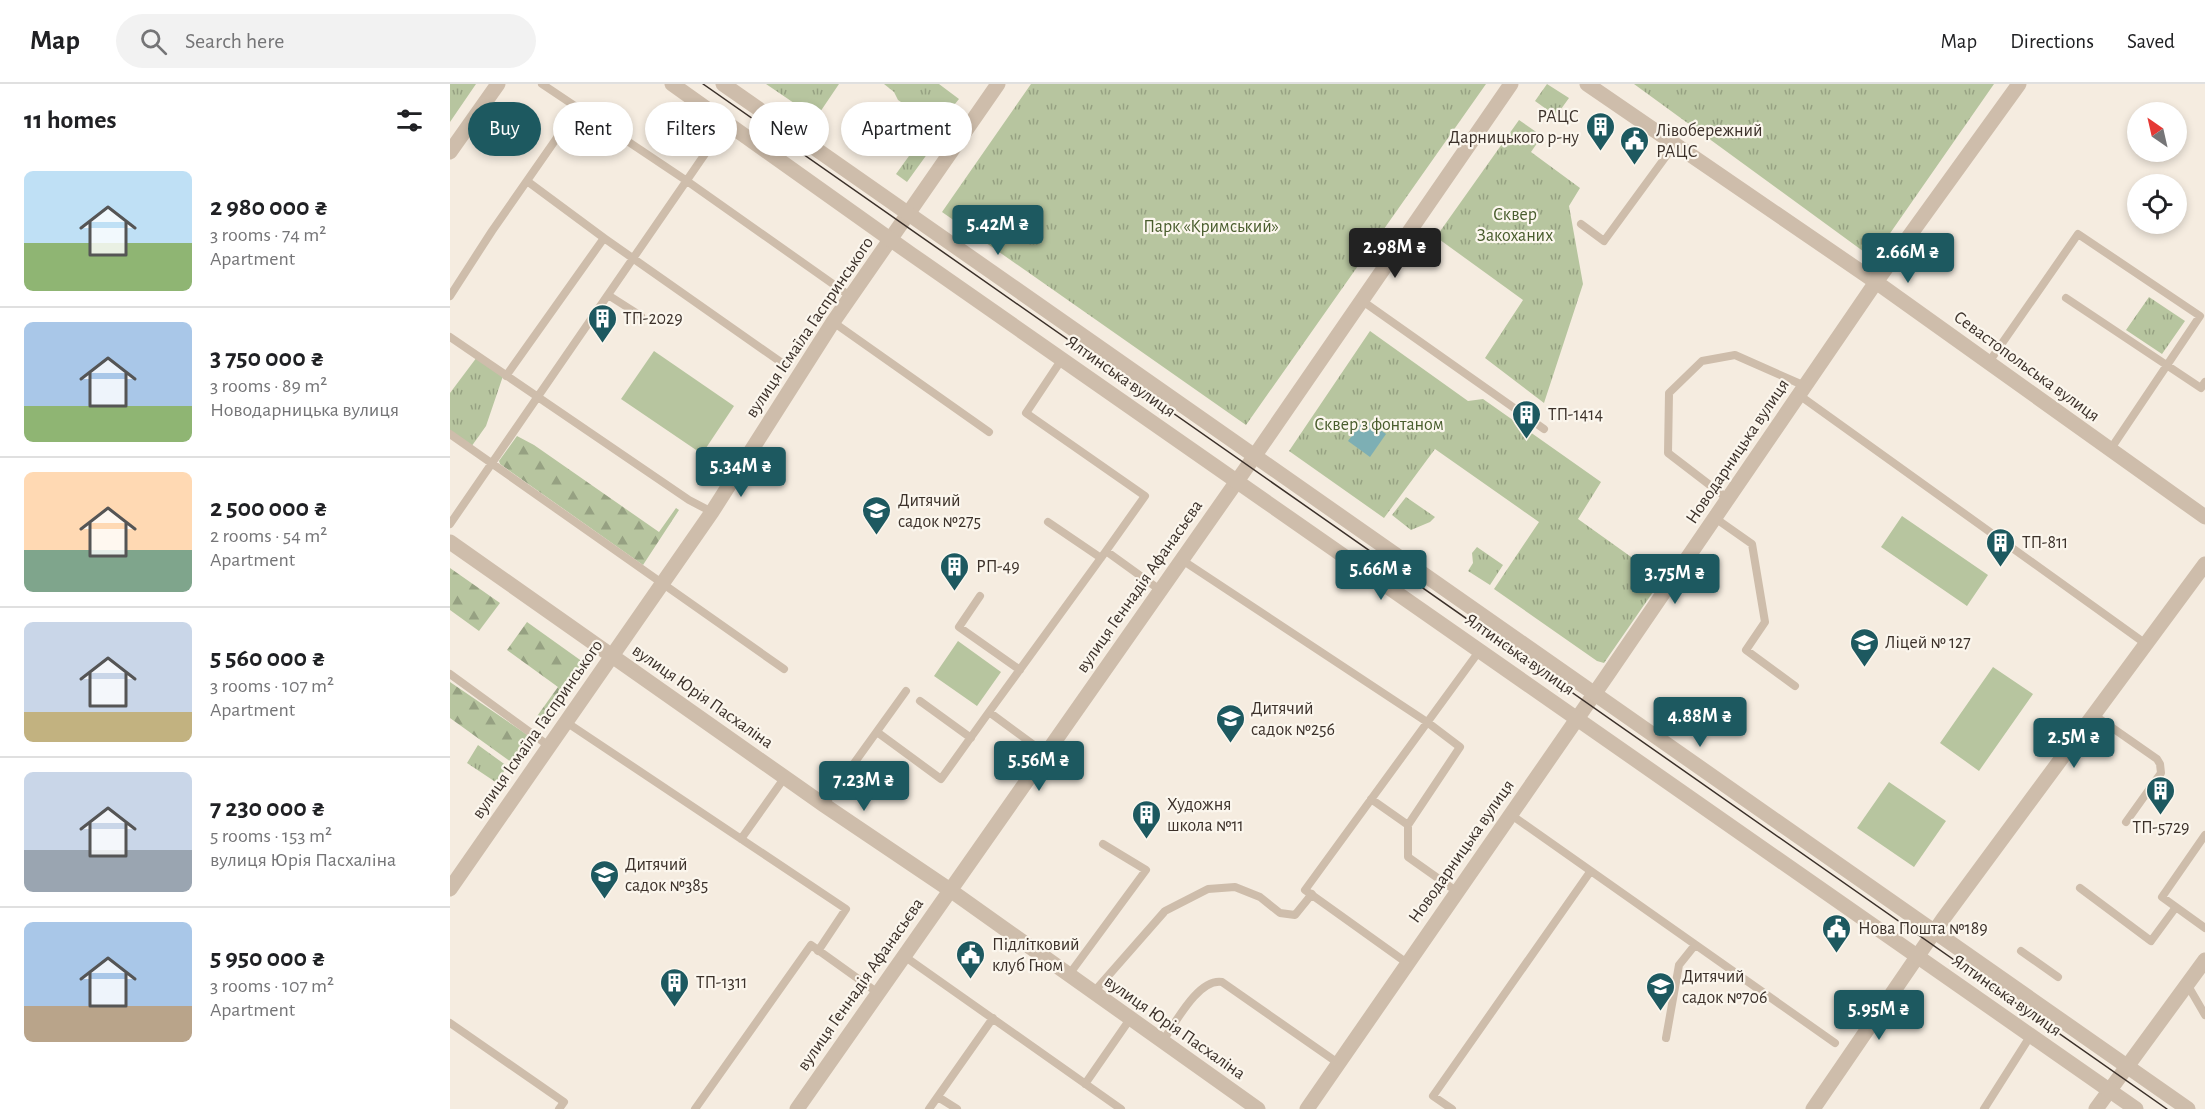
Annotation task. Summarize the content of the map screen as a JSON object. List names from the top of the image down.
{
  "streets": {
    "street": [
      "вулиця Ісмаїла Гаспринського",
      "Севастопольська вулиця",
      "Ялтинська вулиця",
      "Новодарницька вулиця",
      "вулиця Геннадія Афанасьєва",
      "вулиця Юрія Пасхаліна"
    ]
  },
  "crossings": [
    ["вулиця Ісмаїла Гаспринського", "Ялтинська вулиця"],
    ["вулиця Ісмаїла Гаспринського", "вулиця Юрія Пасхаліна"],
    ["Севастопольська вулиця", "Новодарницька вулиця"],
    ["Ялтинська вулиця", "Новодарницька вулиця"],
    ["Ялтинська вулиця", "вулиця Геннадія Афанасьєва"],
    ["вулиця Геннадія Афанасьєва", "вулиця Юрія Пасхаліна"]
  ],
  "parks": ["Сквер Закоханих", "Парк «Кримський»", "Сквер з фонтаном"],
  "places": {
    "building": [
      "РАЦС Дарницького р-ну",
      "ТП-2029",
      "ТП-1414",
      "ТП-811",
      "РП-49",
      "ТП-5729",
      "Художня школа №11",
      "ТП-1311"
    ],
    "public building": ["Лівобережний РАЦС", "Нова Пошта №189", "Підлітковий клуб Гном"],
    "school or university": [
      "Дитячий садок №275",
      "Ліцей № 127",
      "Дитячий садок №256",
      "Дитячий садок №385",
      "Дитячий садок №706"
    ]
  },
  "north": "top left",
  "page": {
    "header": "Map",
    "search": "Search here",
    "nav": ["Map", "Directions", "Saved"],
    "heading": "11 homes",
    "chip": [
      "Buy",
      "Rent",
      "Filters",
      "New",
      "Apartment"
    ],
    "list": [
      {
        "name": "2 980 000 ₴",
        "note": "3 rooms · 74 m² · Apartment"
      },
      {
        "name": "3 750 000 ₴",
        "note": "3 rooms · 89 m² · Новодарницька вулиця"
      },
      {
        "name": "2 500 000 ₴",
        "note": "2 rooms · 54 m² · Apartment"
      },
      {
        "name": "5 560 000 ₴",
        "note": "3 rooms · 107 m² · Apartment"
      },
      {
        "name": "7 230 000 ₴",
        "note": "5 rooms · 153 m² · вулиця Юрія Пасхаліна"
      },
      {
        "name": "5 950 000 ₴",
        "note": "3 rooms · 107 m² · Apartment"
      }
    ],
    "price": [
      "5.42M ₴",
      "2.98M ₴",
      "2.66M ₴",
      "5.34M ₴",
      "5.66M ₴",
      "3.75M ₴",
      "4.88M ₴",
      "2.5M ₴",
      "5.56M ₴",
      "7.23M ₴",
      "5.95M ₴"
    ]
  }
}
